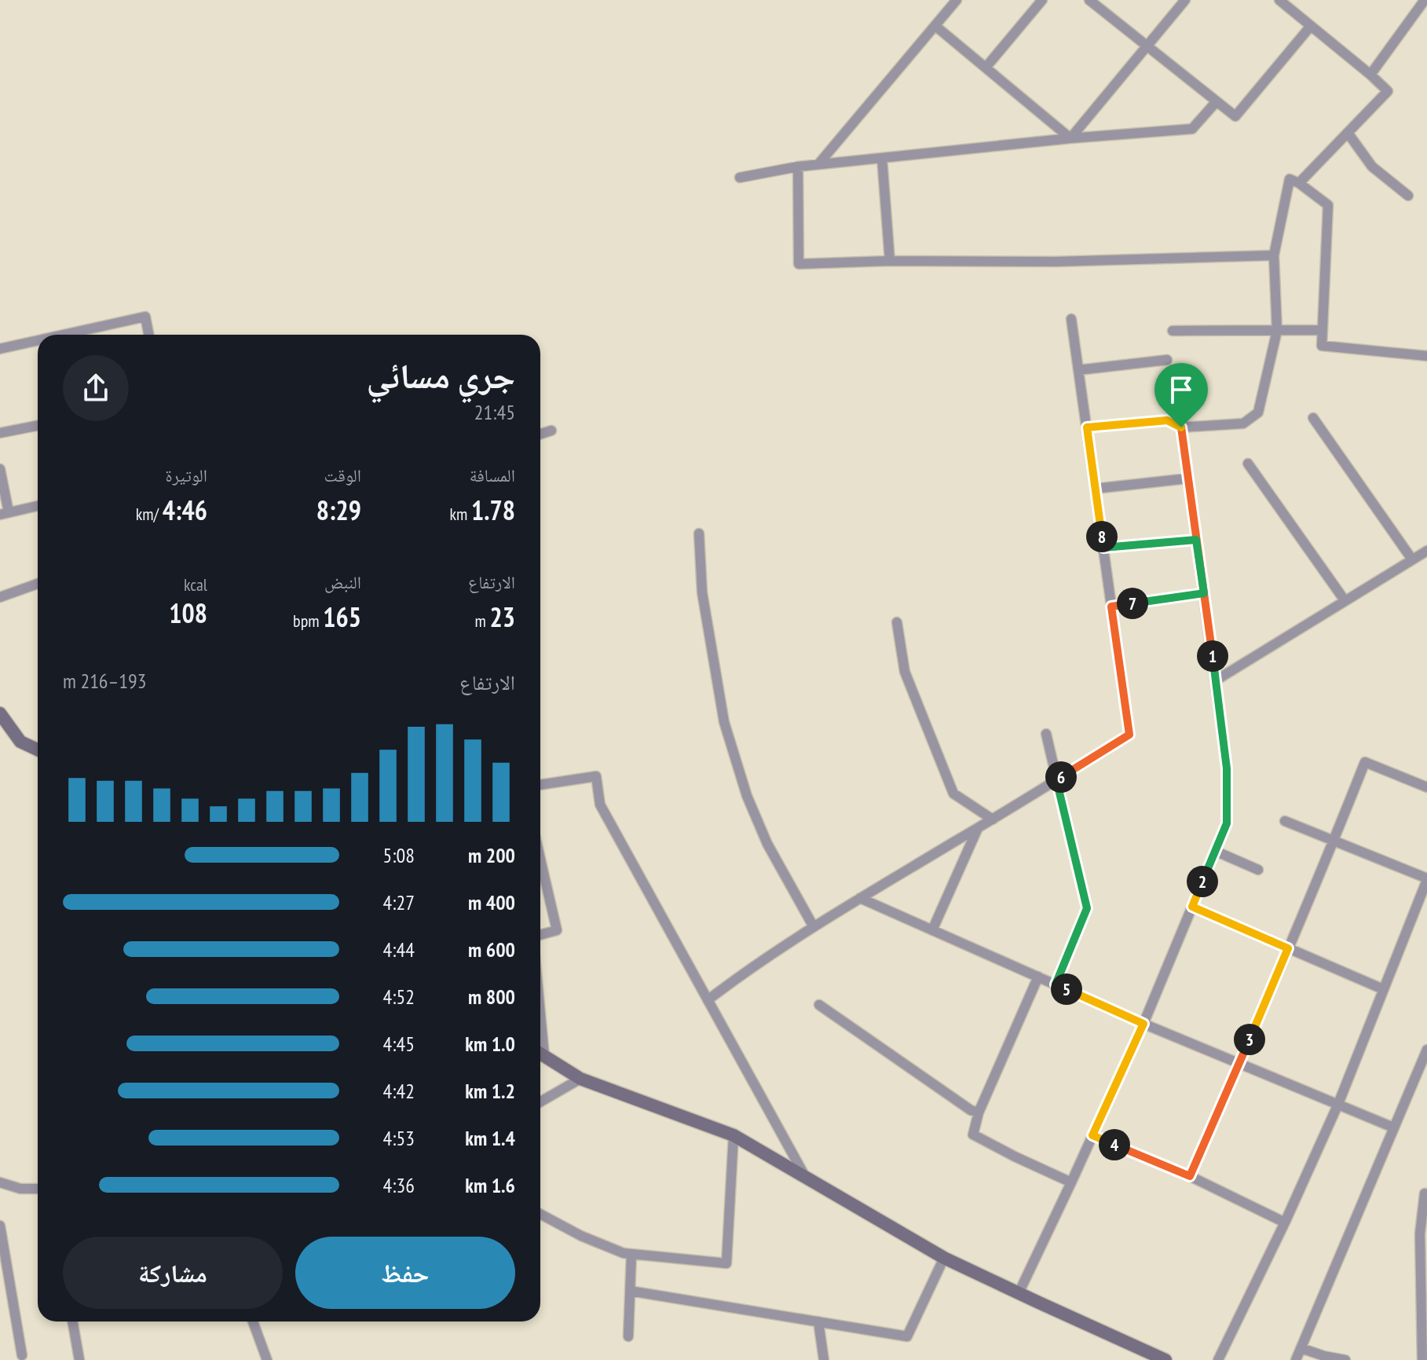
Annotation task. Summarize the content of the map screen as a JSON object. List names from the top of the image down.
{
  "page": {
    "heading": ["جري مسائي", "21:45"],
    "stats": [
      ["المسافة", "1.78 km"],
      ["الوقت", "8:29"],
      ["الوتيرة", "4:46 /km"],
      ["الارتفاع", "23 m"],
      ["النبض", "165 bpm"],
      ["kcal", "108"]
    ],
    "pins": [
      "8",
      "7",
      "1",
      "6",
      "2",
      "5",
      "3",
      "4"
    ],
    "chart": ["الارتفاع", "193–216 m"],
    "list": [
      {
        "name": "200 m",
        "note": "5:08"
      },
      {
        "name": "400 m",
        "note": "4:27"
      },
      {
        "name": "600 m",
        "note": "4:44"
      },
      {
        "name": "800 m",
        "note": "4:52"
      },
      {
        "name": "1.0 km",
        "note": "4:45"
      },
      {
        "name": "1.2 km",
        "note": "4:42"
      },
      {
        "name": "1.4 km",
        "note": "4:53"
      },
      {
        "name": "1.6 km",
        "note": "4:36"
      }
    ],
    "buttons": ["حفظ", "مشاركة"]
  }
}
